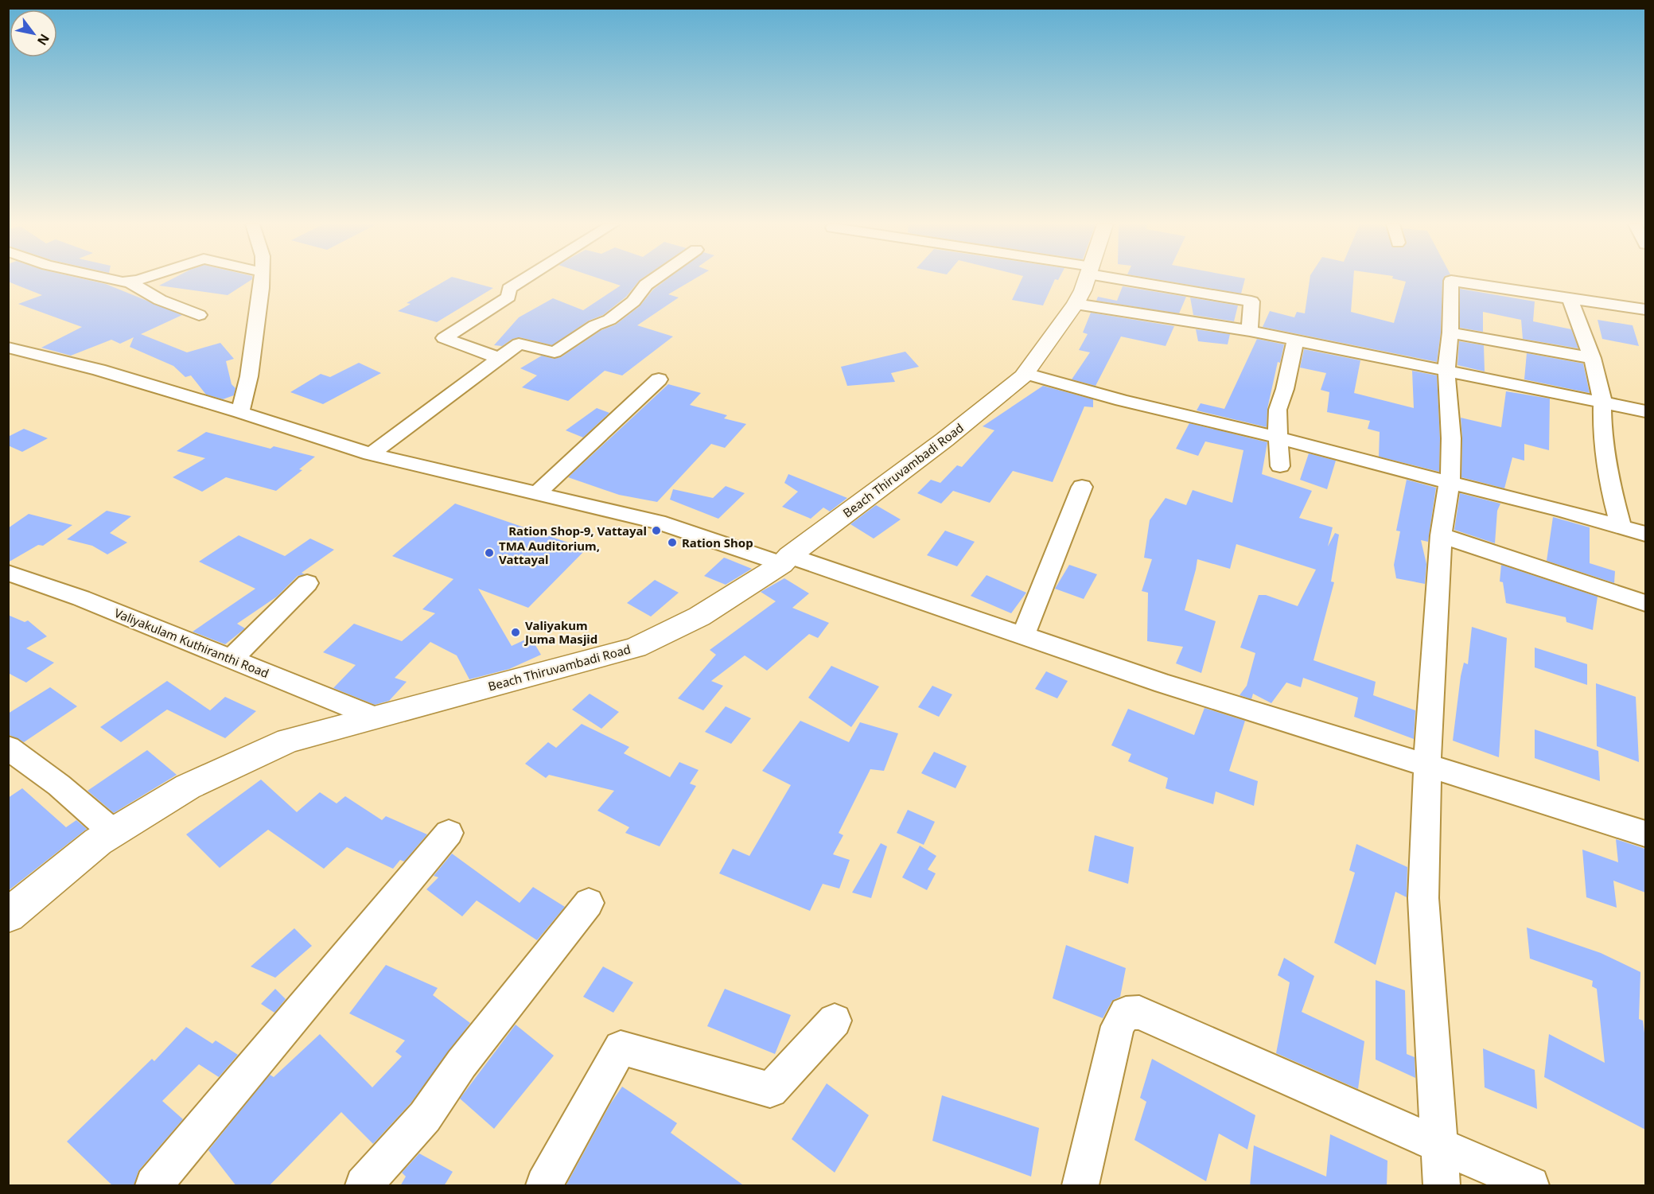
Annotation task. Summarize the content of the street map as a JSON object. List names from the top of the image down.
{
  "streets": {
    "main road": ["Beach Thiruvambadi Road"],
    "street": ["Valiyakulam Kuthiranthi Road"]
  },
  "crossings": [
    ["Beach Thiruvambadi Road", "Valiyakulam Kuthiranthi Road"]
  ],
  "places": [
    "Ration Shop-9, Vattayal",
    "Ration Shop",
    "TMA Auditorium, Vattayal",
    "Valiyakum Juma Masjid"
  ],
  "north": "bottom right"
}
